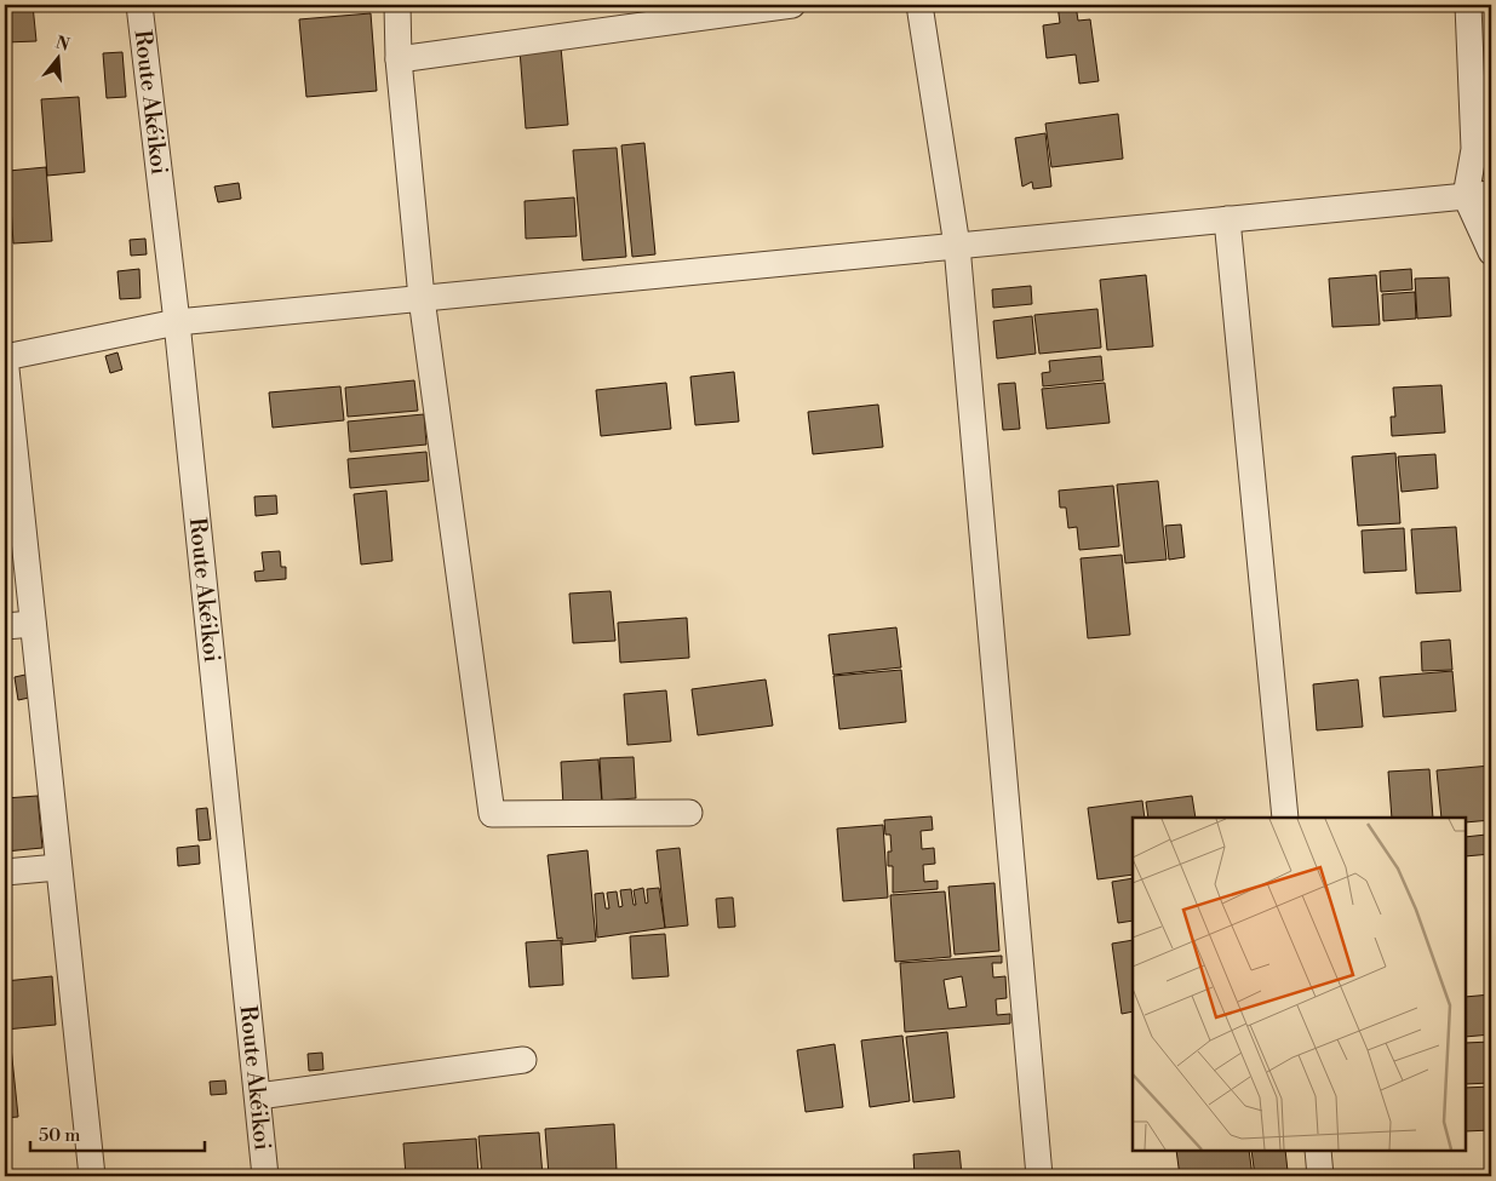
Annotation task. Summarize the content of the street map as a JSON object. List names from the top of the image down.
{
  "streets": {
    "street": ["Route Akéikoi"]
  },
  "scale_bar": "50 m",
  "north": "top"
}
